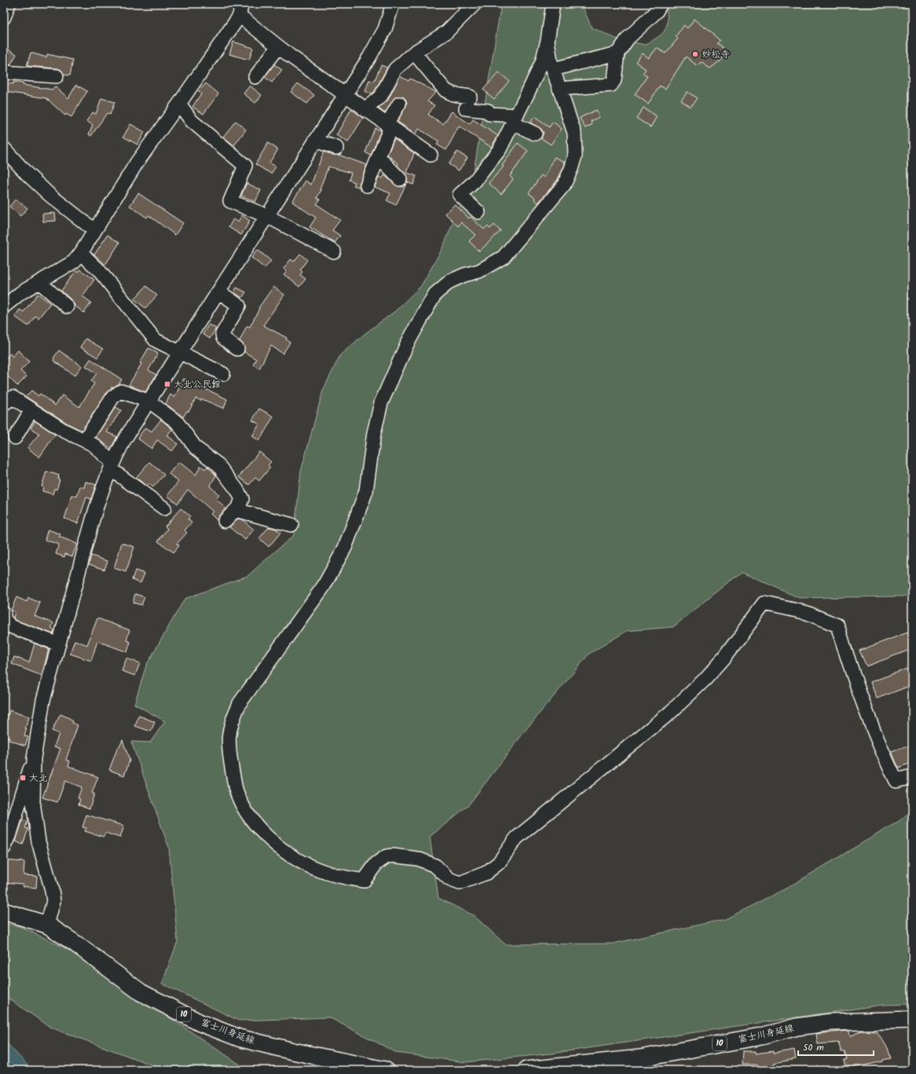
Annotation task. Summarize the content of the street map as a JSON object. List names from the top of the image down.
{
  "streets": {
    "main road": ["10", "富士川身延線"]
  },
  "places": {
    "other": ["妙松寺"],
    "transit": ["大北公民館", "大北"]
  },
  "scale_bar": "50 m"
}
